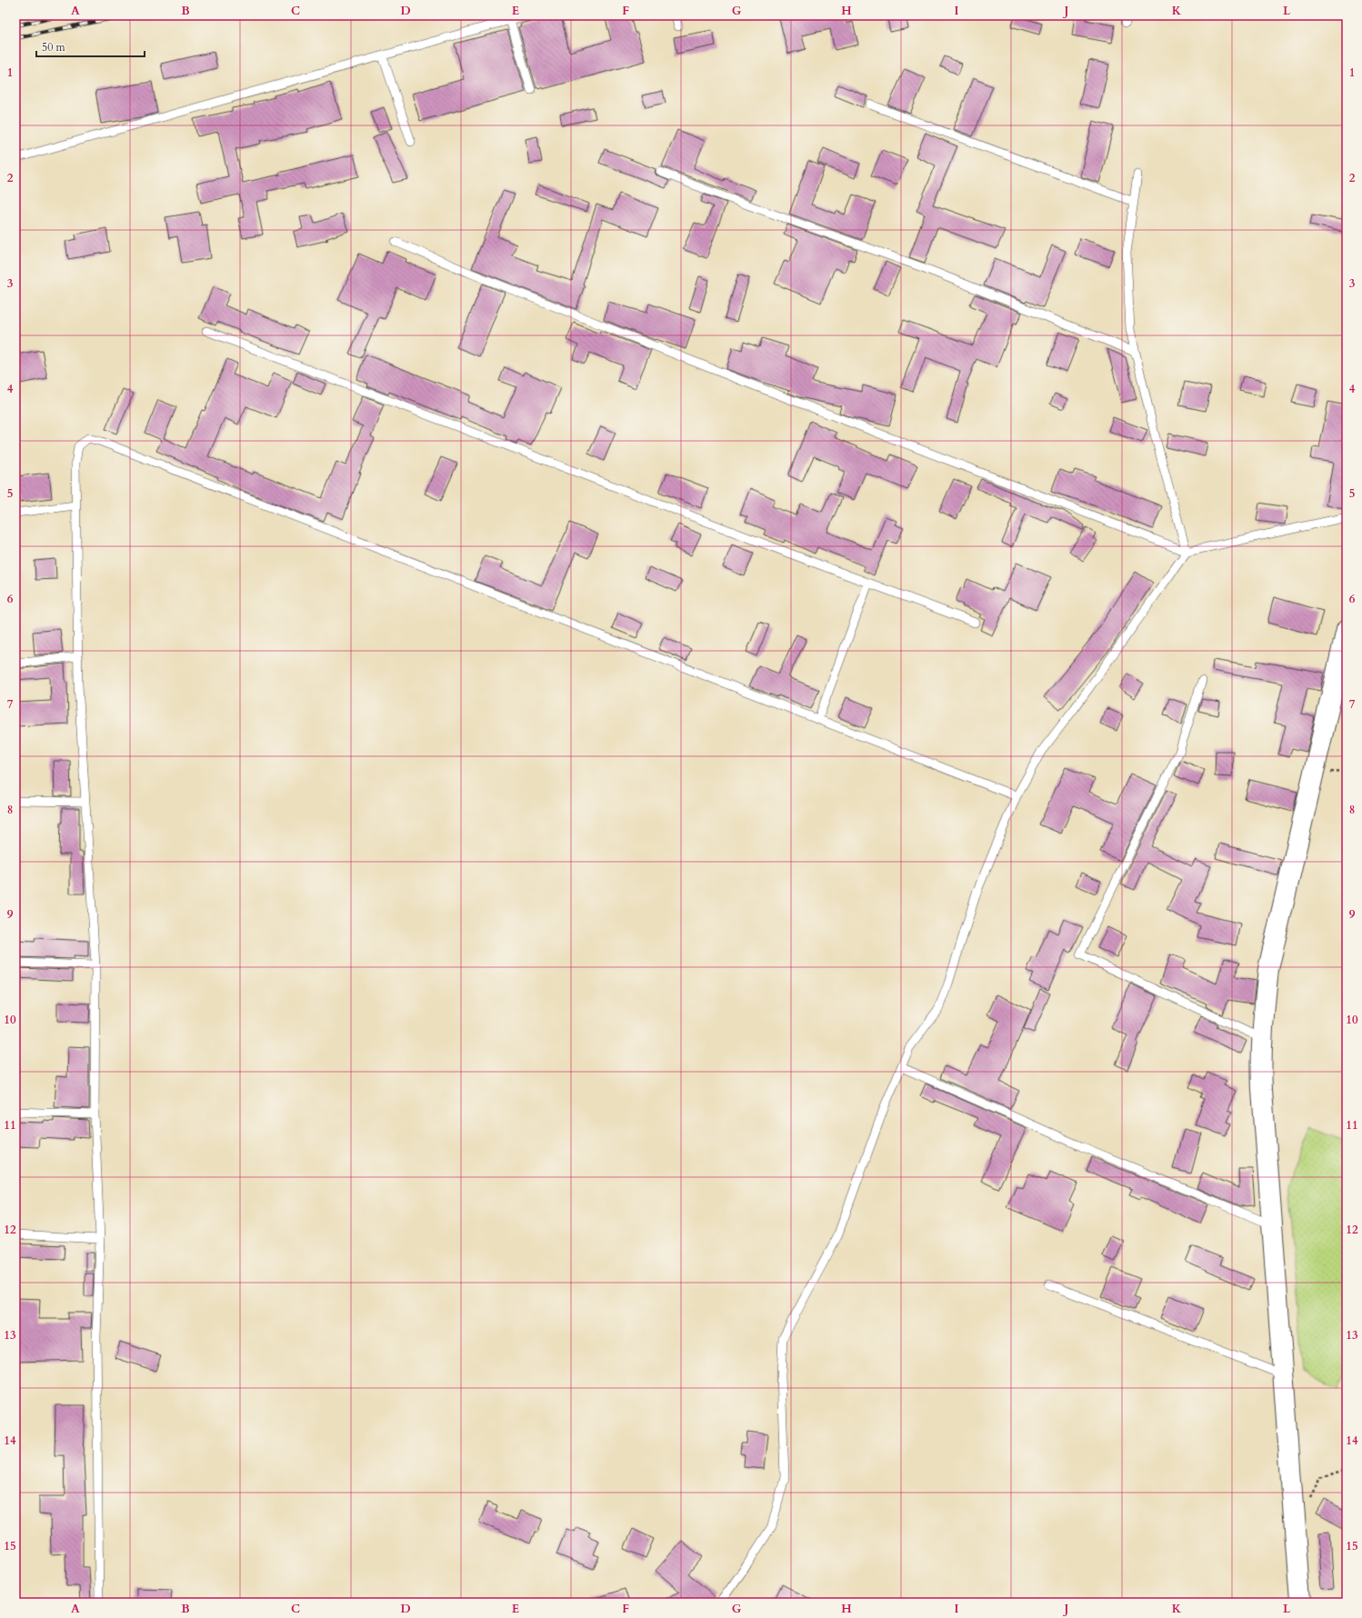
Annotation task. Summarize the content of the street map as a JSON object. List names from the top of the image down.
{
  "scale_bar": "50 m",
  "grid": {
    "columns": [
      "A",
      "B",
      "C",
      "D",
      "E",
      "F",
      "G",
      "H",
      "I",
      "J",
      "K",
      "L"
    ],
    "rows": [
      "1",
      "2",
      "3",
      "4",
      "5",
      "6",
      "7",
      "8",
      "9",
      "10",
      "11",
      "12",
      "13",
      "14",
      "15"
    ]
  }
}
